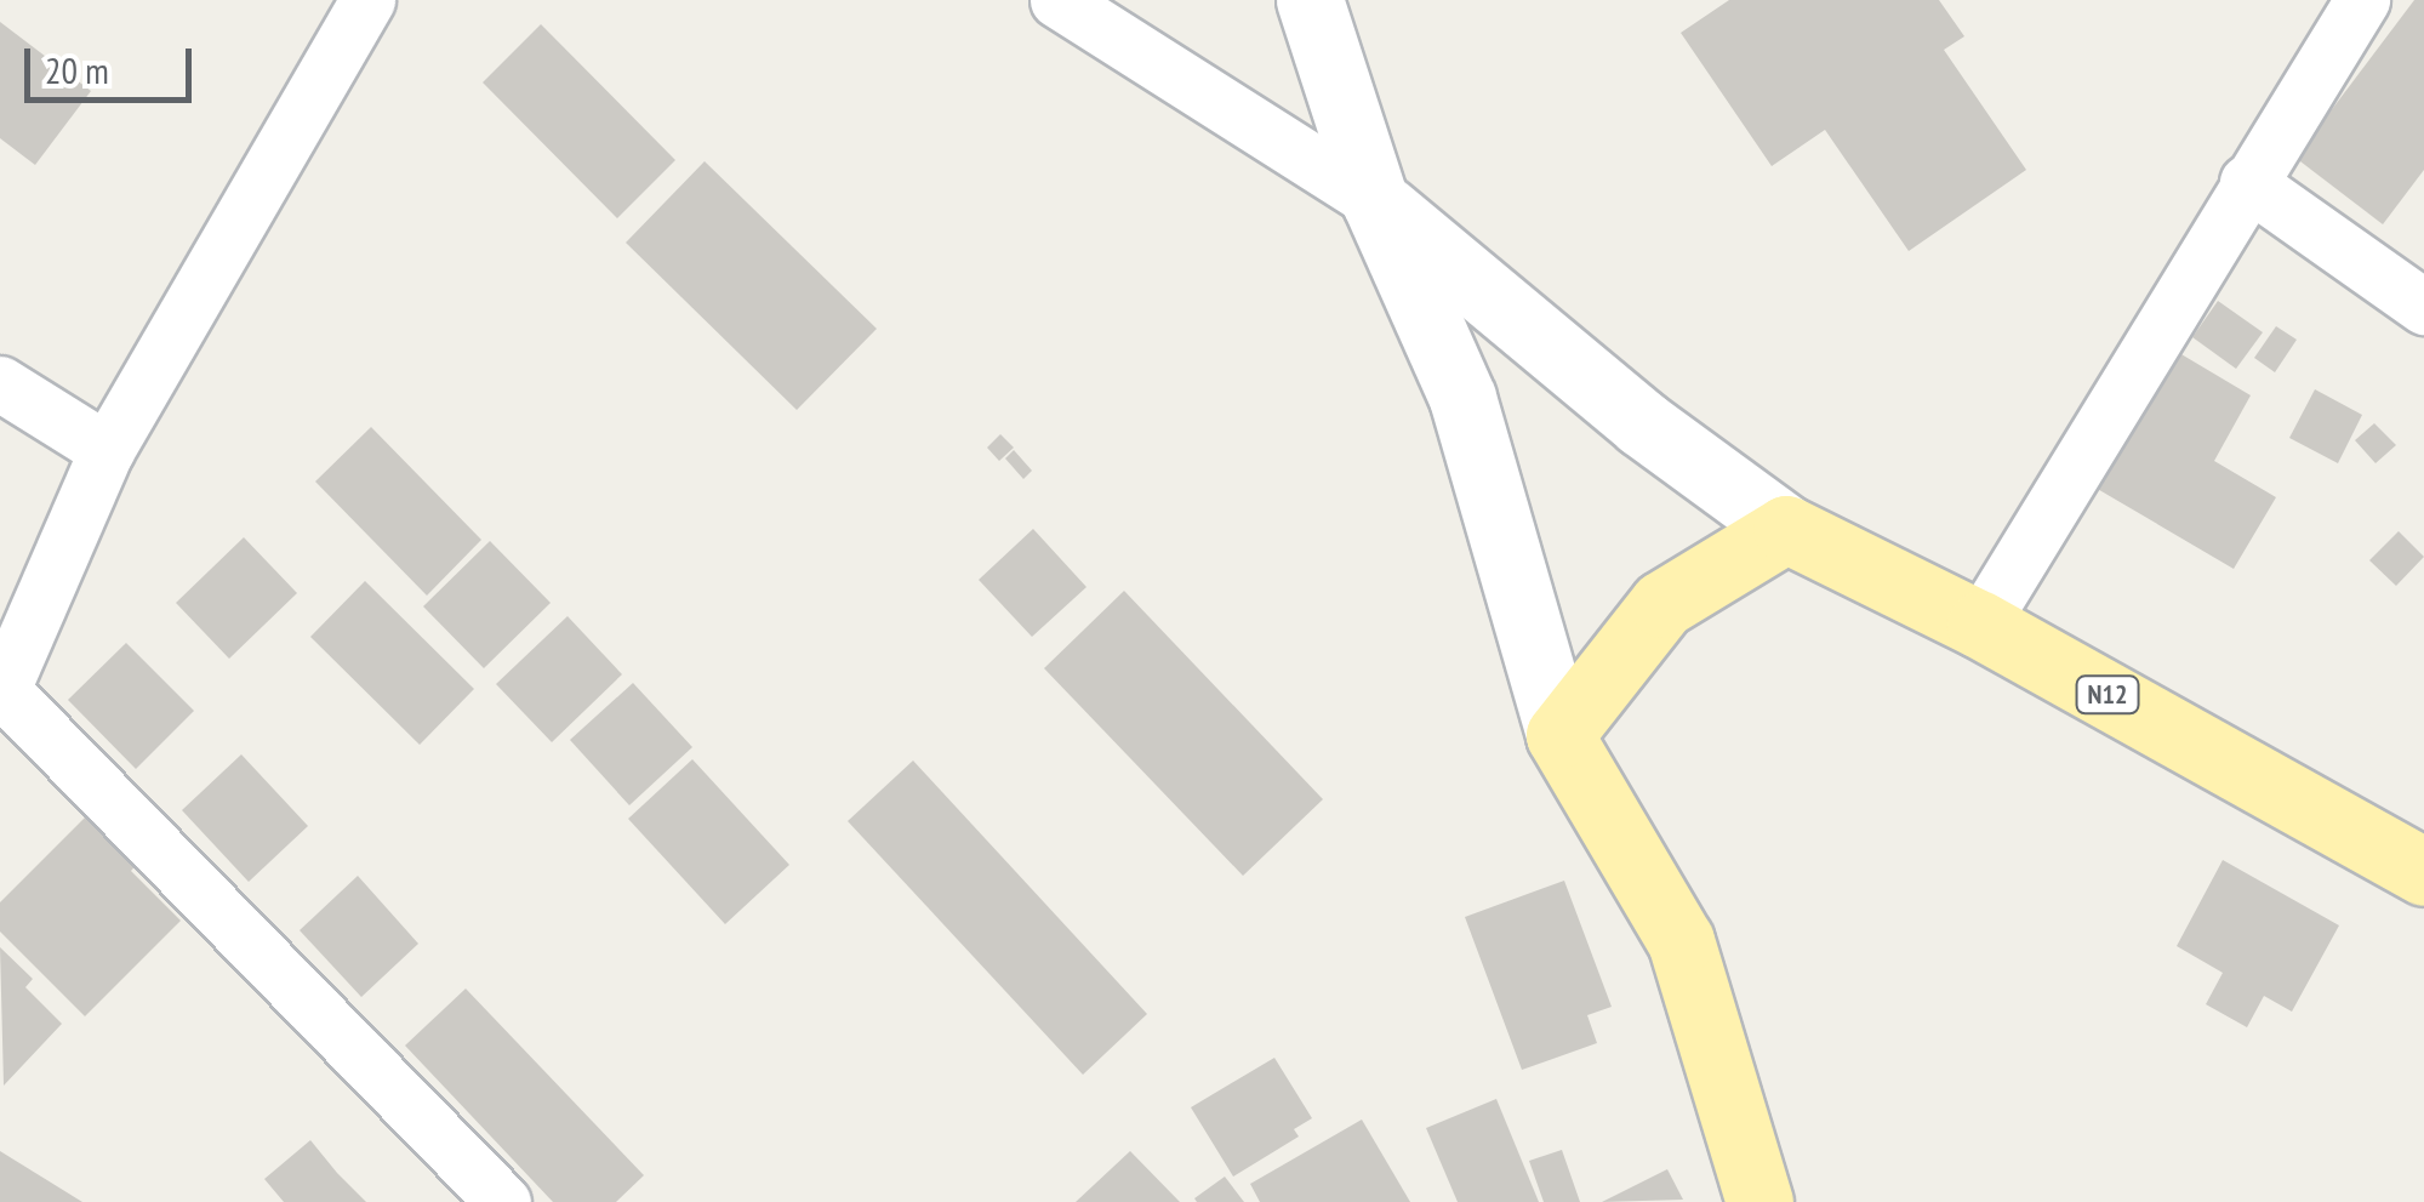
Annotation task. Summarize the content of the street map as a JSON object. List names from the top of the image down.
{
  "streets": {
    "main road": ["N12"]
  },
  "scale_bar": "20 m"
}
